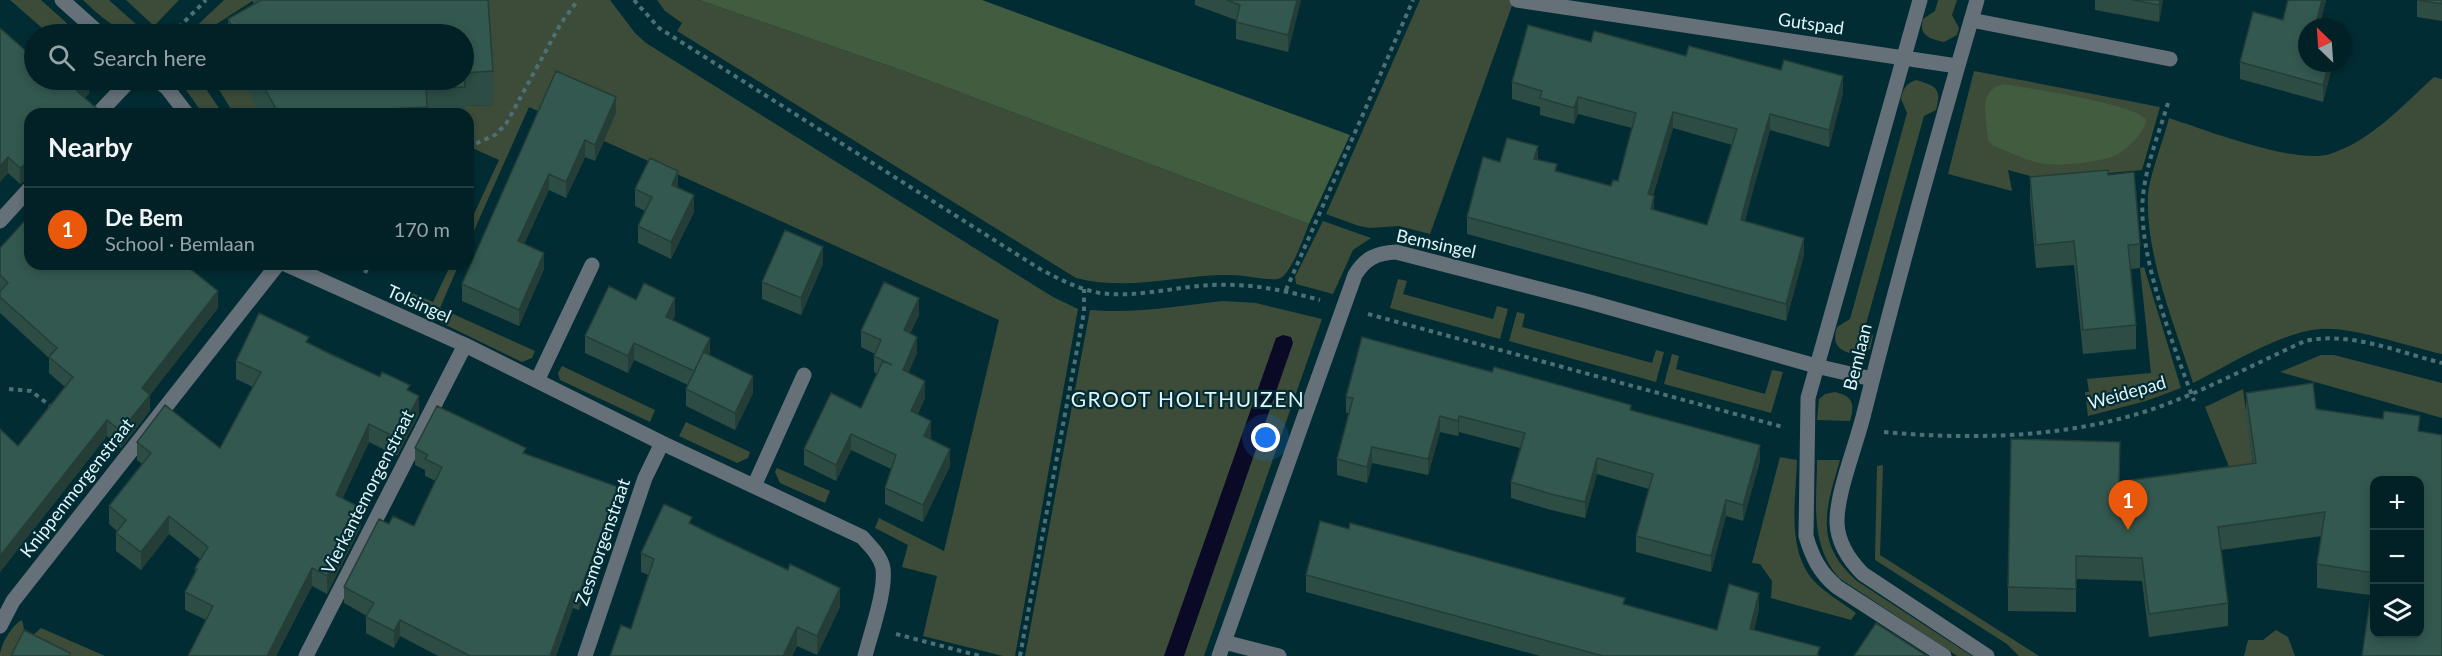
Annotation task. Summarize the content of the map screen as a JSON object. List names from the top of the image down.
{
  "streets": {
    "street": [
      "Gutspad",
      "Bemsingel",
      "Tolsingel",
      "Bemlaan",
      "Knippenmorgenstraat",
      "Vierkantemorgenstraat",
      "Zesmorgenstraat"
    ],
    "path": ["Weidepad"]
  },
  "crossings": [
    ["Gutspad", "Bemlaan"],
    ["Bemsingel", "Bemlaan"],
    ["Tolsingel", "Vierkantemorgenstraat"],
    ["Tolsingel", "Zesmorgenstraat"],
    ["Bemlaan", "Weidepad"]
  ],
  "districts": ["GROOT HOLTHUIZEN"],
  "north": "top left",
  "page": {
    "search": "Search here",
    "heading": "Nearby",
    "list": [
      {
        "mark": "1",
        "name": "De Bem",
        "note": "School · Bemlaan",
        "value": "170 m"
      }
    ],
    "map_buttons": ["+", "−"],
    "pins": "1"
  }
}
